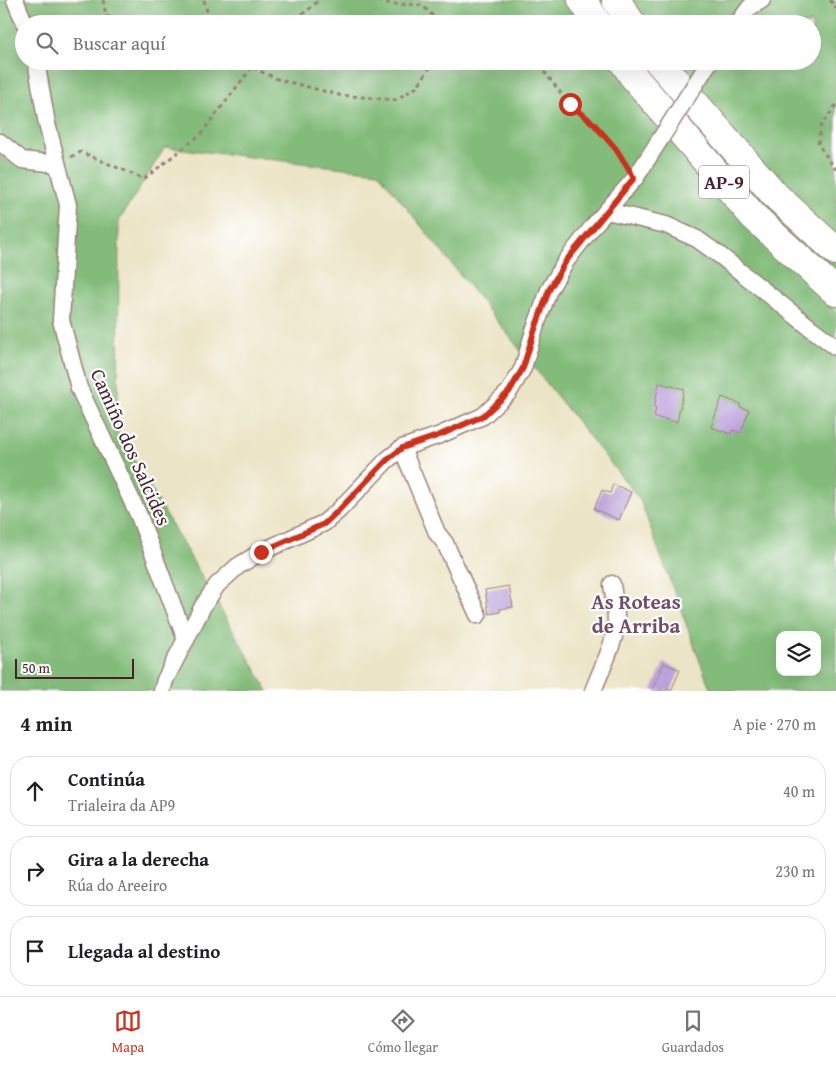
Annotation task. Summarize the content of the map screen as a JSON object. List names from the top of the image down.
{
  "streets": {
    "highway": ["AP-9"],
    "street": ["Camiño dos Salcides"]
  },
  "districts": ["As Roteas de Arriba"],
  "scale_bar": "50 m",
  "page": {
    "search": "Buscar aquí",
    "scale": "50 m",
    "heading": ["4 min", "A pie · 270 m"],
    "list": [
      ["Continúa", "Trialeira da AP9", "40 m"],
      ["Gira a la derecha", "Rúa do Areeiro", "230 m"],
      "Llegada al destino"
    ],
    "nav": ["Mapa", "Cómo llegar", "Guardados"]
  }
}
